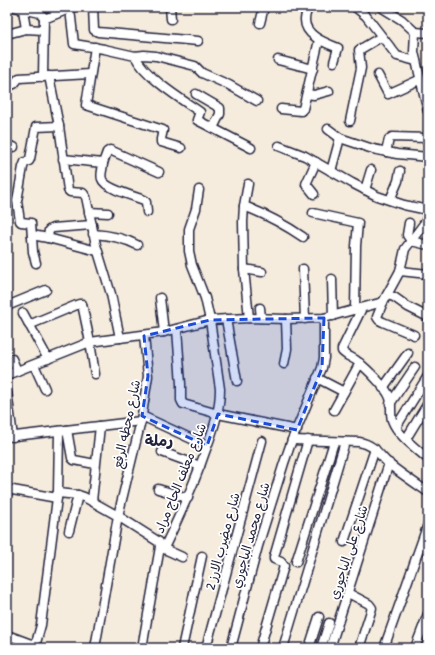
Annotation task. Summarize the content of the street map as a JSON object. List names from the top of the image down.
{
  "streets": {
    "street": [
      "شارع محطه الرفع",
      "شارع معلف الحاج مراد",
      "شارع محمد الباجوري",
      "شارع مضرب الارز 2",
      "شارع على الباجوري"
    ]
  },
  "districts": ["رملة"]
}
